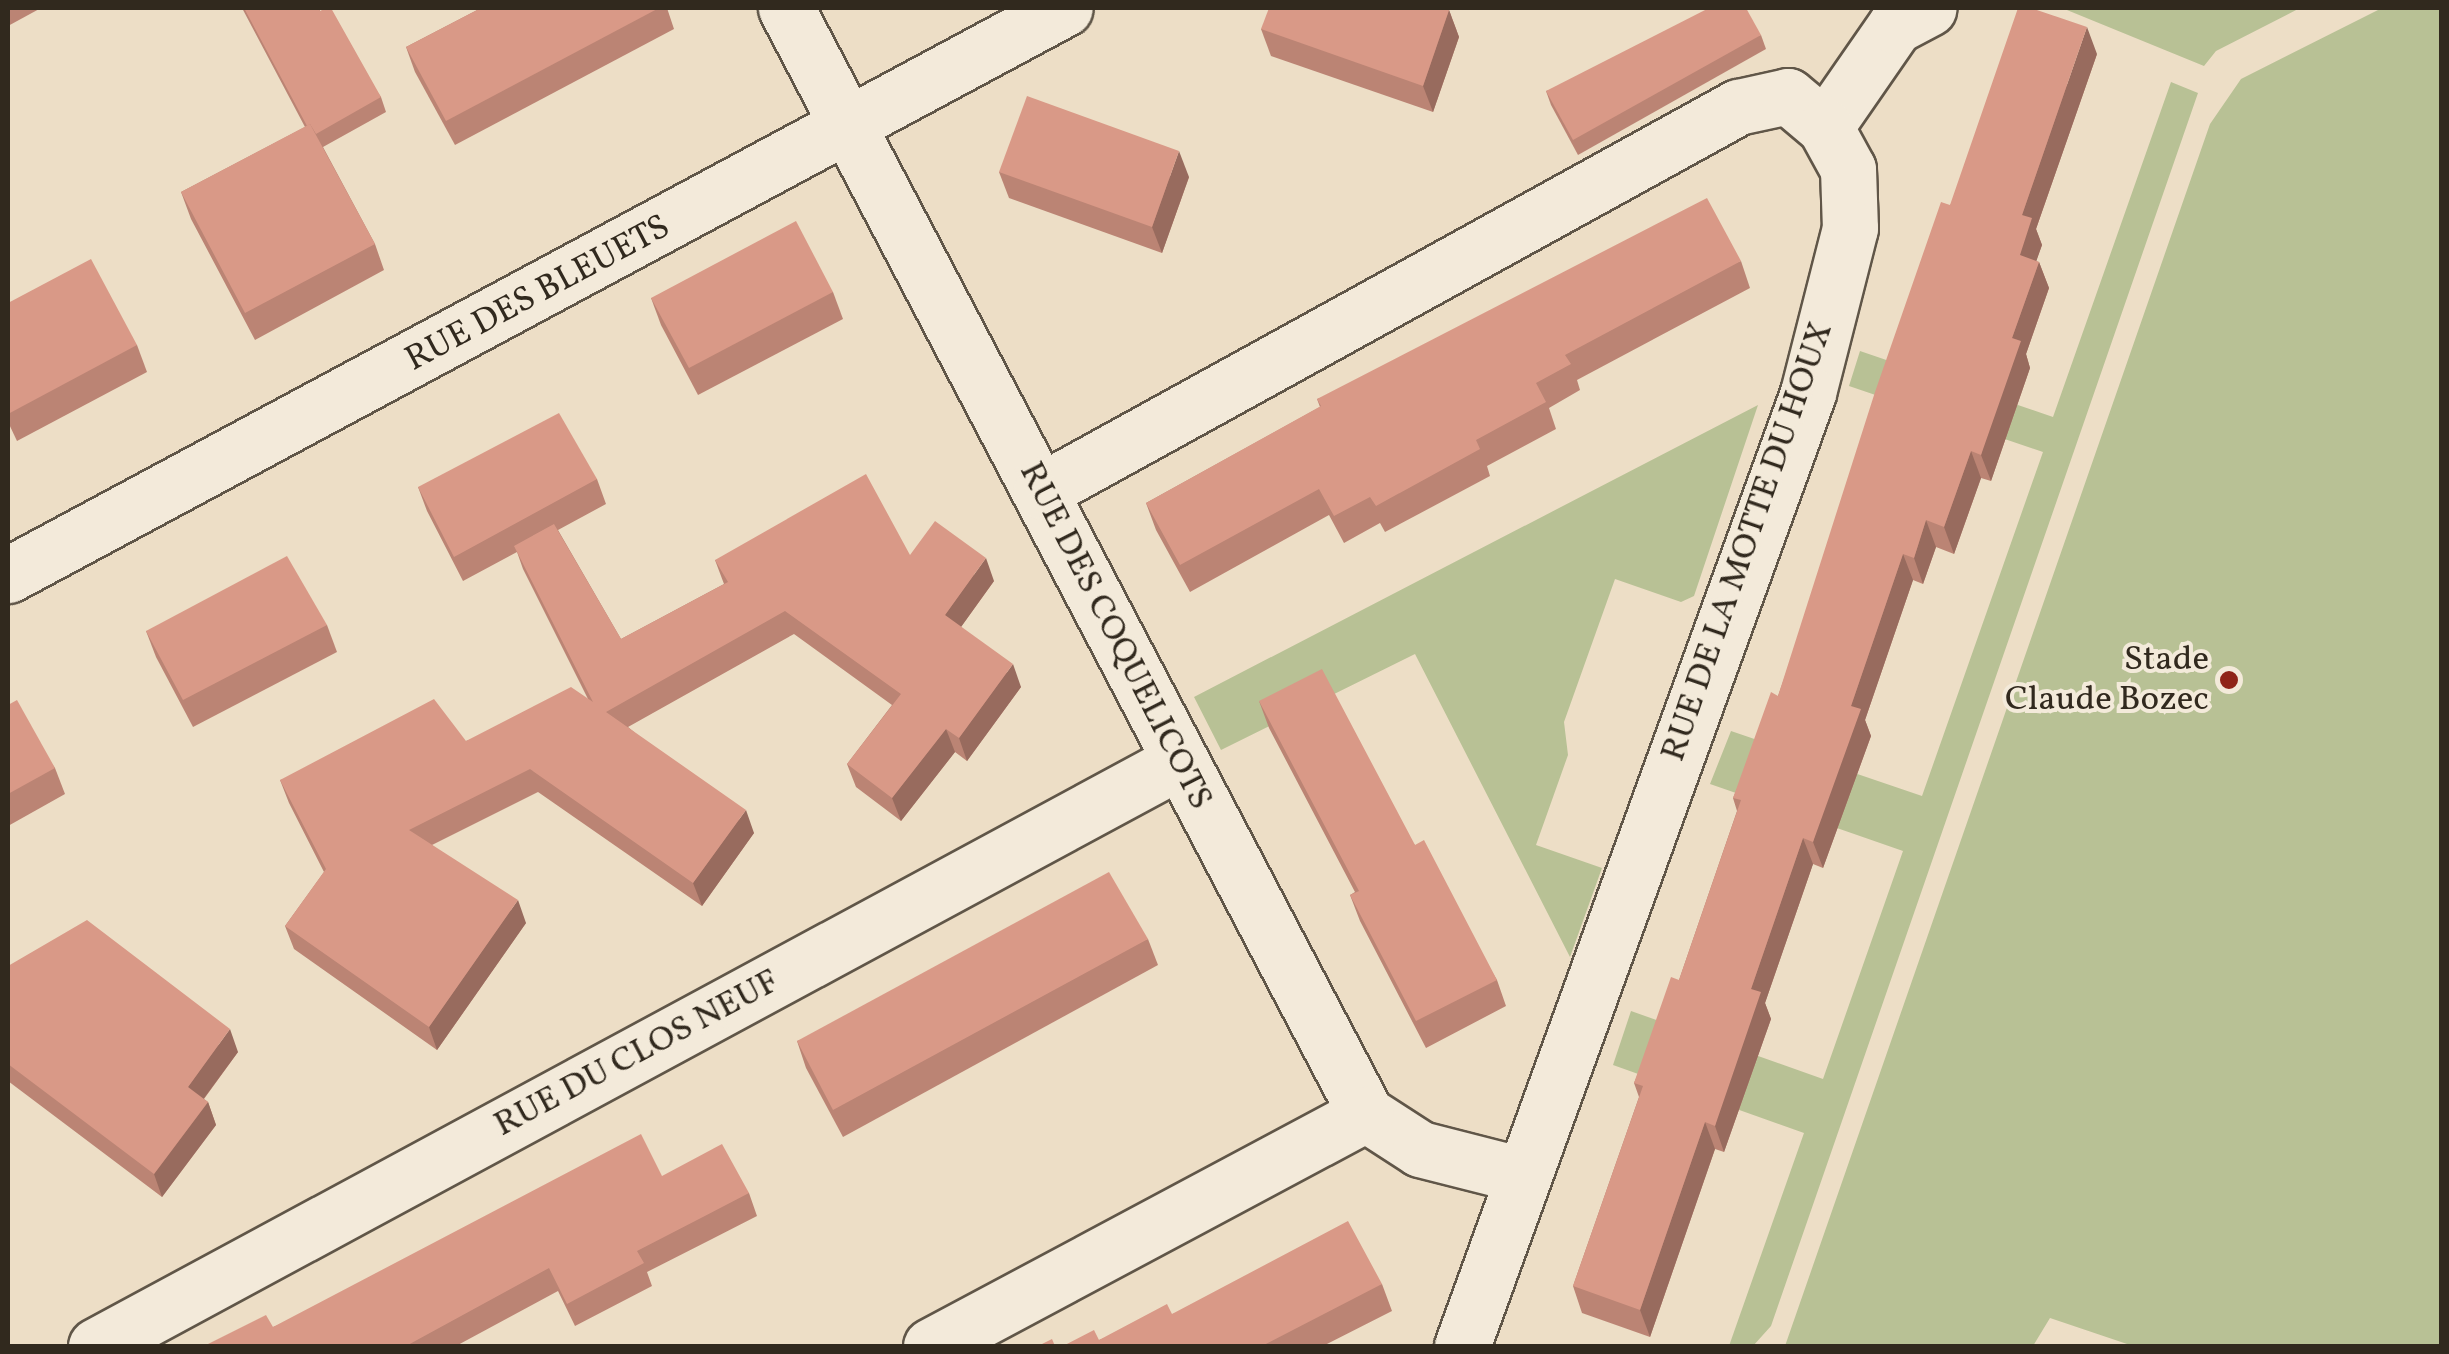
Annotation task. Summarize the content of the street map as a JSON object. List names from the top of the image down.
{
  "streets": {
    "street": [
      "RUE DES BLEUETS",
      "RUE DE LA MOTTE DU HOUX",
      "RUE DES COQUELICOTS",
      "RUE DU CLOS NEUF"
    ]
  },
  "crossings": [
    ["RUE DES BLEUETS", "RUE DES COQUELICOTS"],
    ["RUE DE LA MOTTE DU HOUX", "RUE DES COQUELICOTS"],
    ["RUE DES COQUELICOTS", "RUE DU CLOS NEUF"]
  ],
  "places": ["Stade Claude Bozec"]
}
